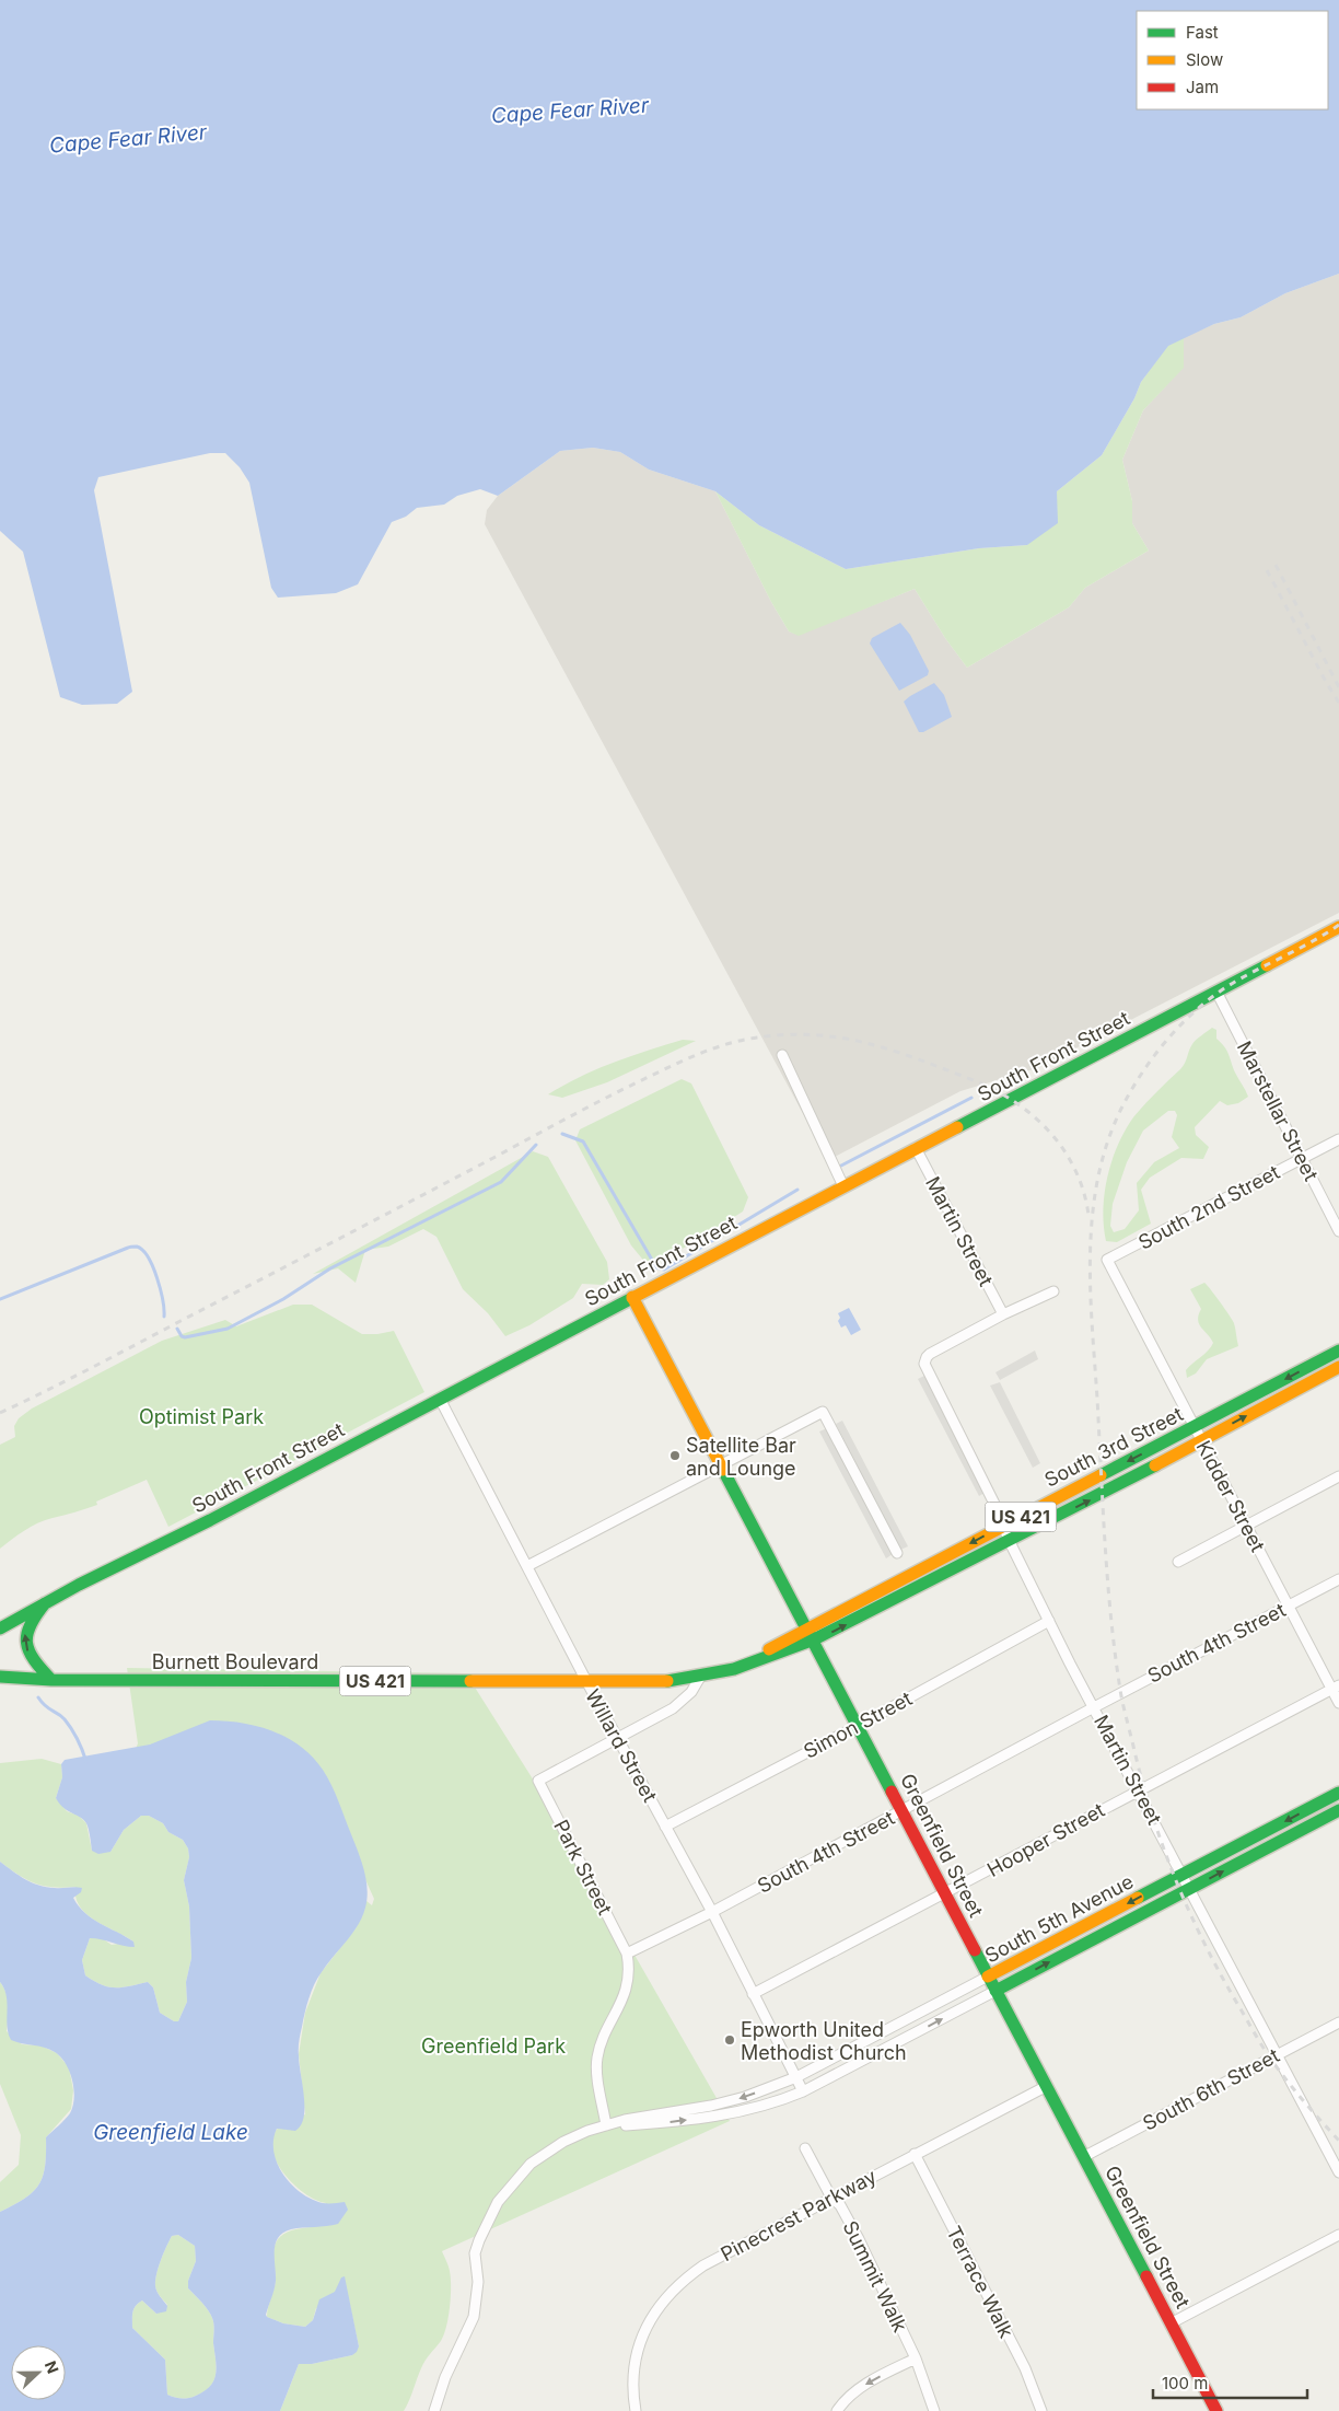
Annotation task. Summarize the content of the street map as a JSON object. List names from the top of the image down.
{
  "streets": {
    "main road": [
      "South Front Street",
      "South 3rd Street",
      "US 421",
      "Burnett Boulevard",
      "Greenfield Street",
      "South 5th Avenue"
    ],
    "street": [
      "Marstellar Street",
      "South 2nd Street",
      "Martin Street",
      "Kidder Street",
      "South 4th Street",
      "Simon Street",
      "Willard Street",
      "Hooper Street",
      "Park Street",
      "South 6th Street",
      "Pinecrest Parkway",
      "Summit Walk",
      "Terrace Walk"
    ]
  },
  "crossings": [
    ["South Front Street", "Marstellar Street"],
    ["South Front Street", "Martin Street"],
    ["South Front Street", "Willard Street"],
    ["South Front Street", "Greenfield Street"],
    ["Marstellar Street", "South 2nd Street"],
    ["South 2nd Street", "Kidder Street"],
    ["Martin Street", "South 3rd Street"],
    ["Martin Street", "South 4th Street"],
    ["Martin Street", "Simon Street"],
    ["Martin Street", "Hooper Street"],
    ["Martin Street", "South 5th Avenue"],
    ["Martin Street", "South 6th Street"],
    ["South 3rd Street", "Kidder Street"],
    ["South 3rd Street", "Burnett Boulevard"],
    ["South 3rd Street", "Greenfield Street"],
    ["Kidder Street", "South 4th Street"],
    ["Kidder Street", "Hooper Street"],
    ["South 4th Street", "Willard Street"],
    ["South 4th Street", "Greenfield Street"],
    ["South 4th Street", "Park Street"],
    ["Burnett Boulevard", "Willard Street"],
    ["Simon Street", "Willard Street"],
    ["Simon Street", "Greenfield Street"],
    ["Willard Street", "Hooper Street"],
    ["Willard Street", "Park Street"],
    ["Willard Street", "South 5th Avenue"],
    ["Hooper Street", "Greenfield Street"],
    ["Greenfield Street", "South 5th Avenue"],
    ["Greenfield Street", "South 6th Street"],
    ["Greenfield Street", "Pinecrest Parkway"],
    ["Pinecrest Parkway", "Summit Walk"],
    ["Pinecrest Parkway", "Terrace Walk"]
  ],
  "water": ["Cape Fear River", "Greenfield Lake"],
  "parks": ["Optimist Park", "Greenfield Park"],
  "places": ["Satellite Bar and Lounge", "Epworth United Methodist Church"],
  "legend": ["Fast", "Slow", "Jam"],
  "scale_bar": "100 m",
  "north": "right"
}
